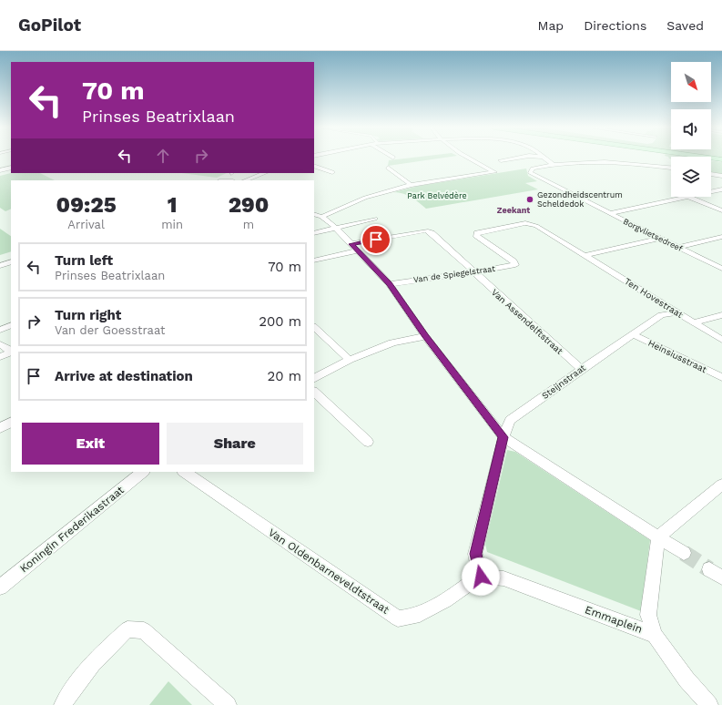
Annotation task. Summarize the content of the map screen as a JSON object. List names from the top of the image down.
{
  "streets": {
    "street": [
      "Borgvlietsedreef",
      "Van de Spiegelstraat",
      "Ten Hovestraat",
      "Van Assendelftstraat",
      "Heinsiusstraat",
      "Steijnstraat",
      "Koningin Frederikastraat",
      "Van Oldenbarneveldtstraat",
      "Emmaplein"
    ]
  },
  "crossings": [
    ["Van de Spiegelstraat", "Ten Hovestraat"],
    ["Van de Spiegelstraat", "Van Assendelftstraat"],
    ["Ten Hovestraat", "Steijnstraat"],
    ["Van Assendelftstraat", "Steijnstraat"],
    ["Heinsiusstraat", "Steijnstraat"],
    ["Van Oldenbarneveldtstraat", "Emmaplein"]
  ],
  "districts": ["Zeekant"],
  "parks": ["Park Belvédère"],
  "places": ["Gezondheidscentrum Scheldedok"],
  "north": "bottom right",
  "page": {
    "header": "GoPilot",
    "nav": ["Map", "Directions", "Saved"],
    "turn": ["70 m", "Prinses Beatrixlaan"],
    "eta": [
      "09:25",
      "Arrival",
      "1",
      "min",
      "290",
      "m"
    ],
    "list": [
      {
        "name": "Turn left",
        "note": "Prinses Beatrixlaan",
        "value": "70 m"
      },
      {
        "name": "Turn right",
        "note": "Van der Goesstraat",
        "value": "200 m"
      },
      {
        "name": "Arrive at destination",
        "value": "20 m"
      }
    ],
    "buttons": ["Exit", "Share"]
  }
}
